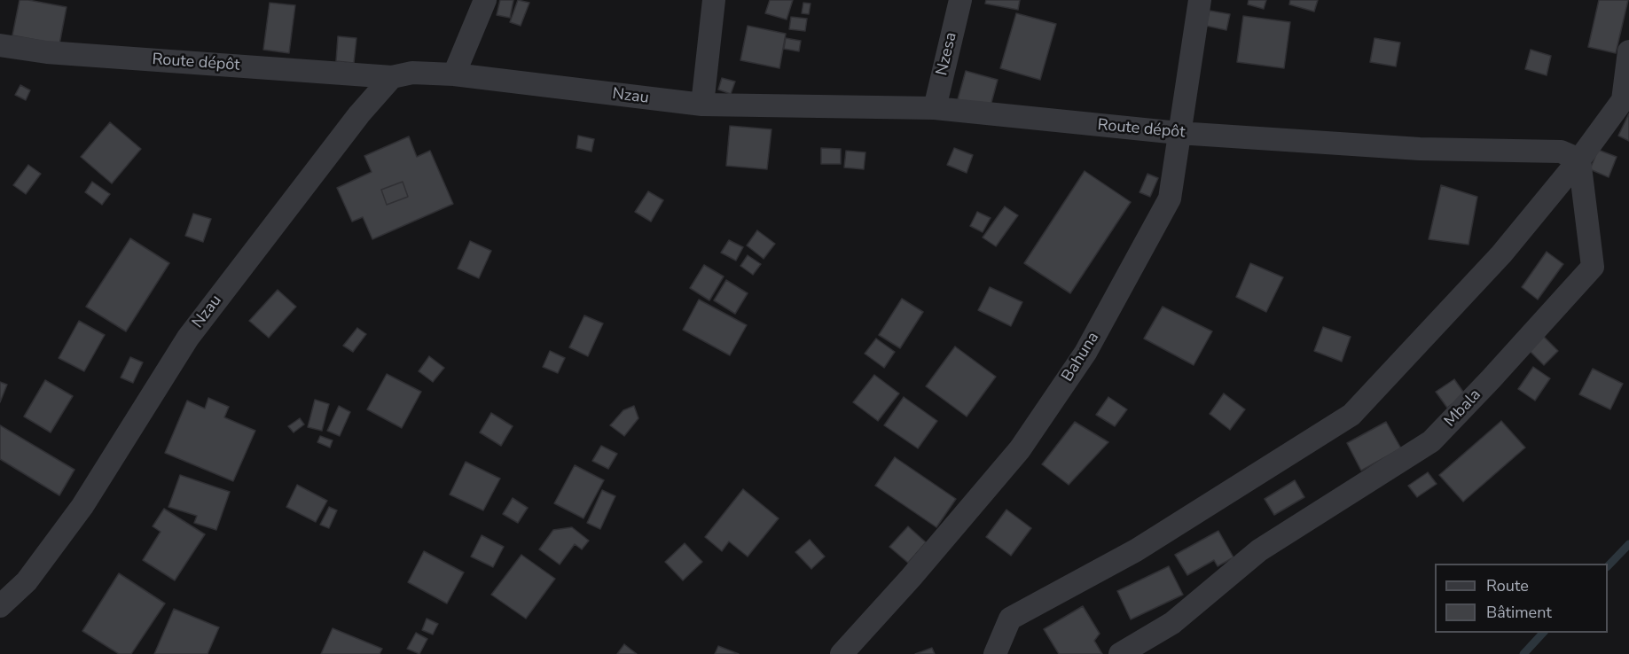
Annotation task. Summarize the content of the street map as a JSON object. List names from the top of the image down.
{
  "streets": {
    "street": [
      "Nzesa",
      "Route dépôt",
      "Nzau",
      "Bahuna",
      "Mbala"
    ]
  },
  "crossings": [
    ["Nzesa", "Route dépôt"],
    ["Route dépôt", "Nzau"],
    ["Route dépôt", "Bahuna"],
    ["Route dépôt", "Mbala"]
  ],
  "legend": ["Route", "Bâtiment"]
}
